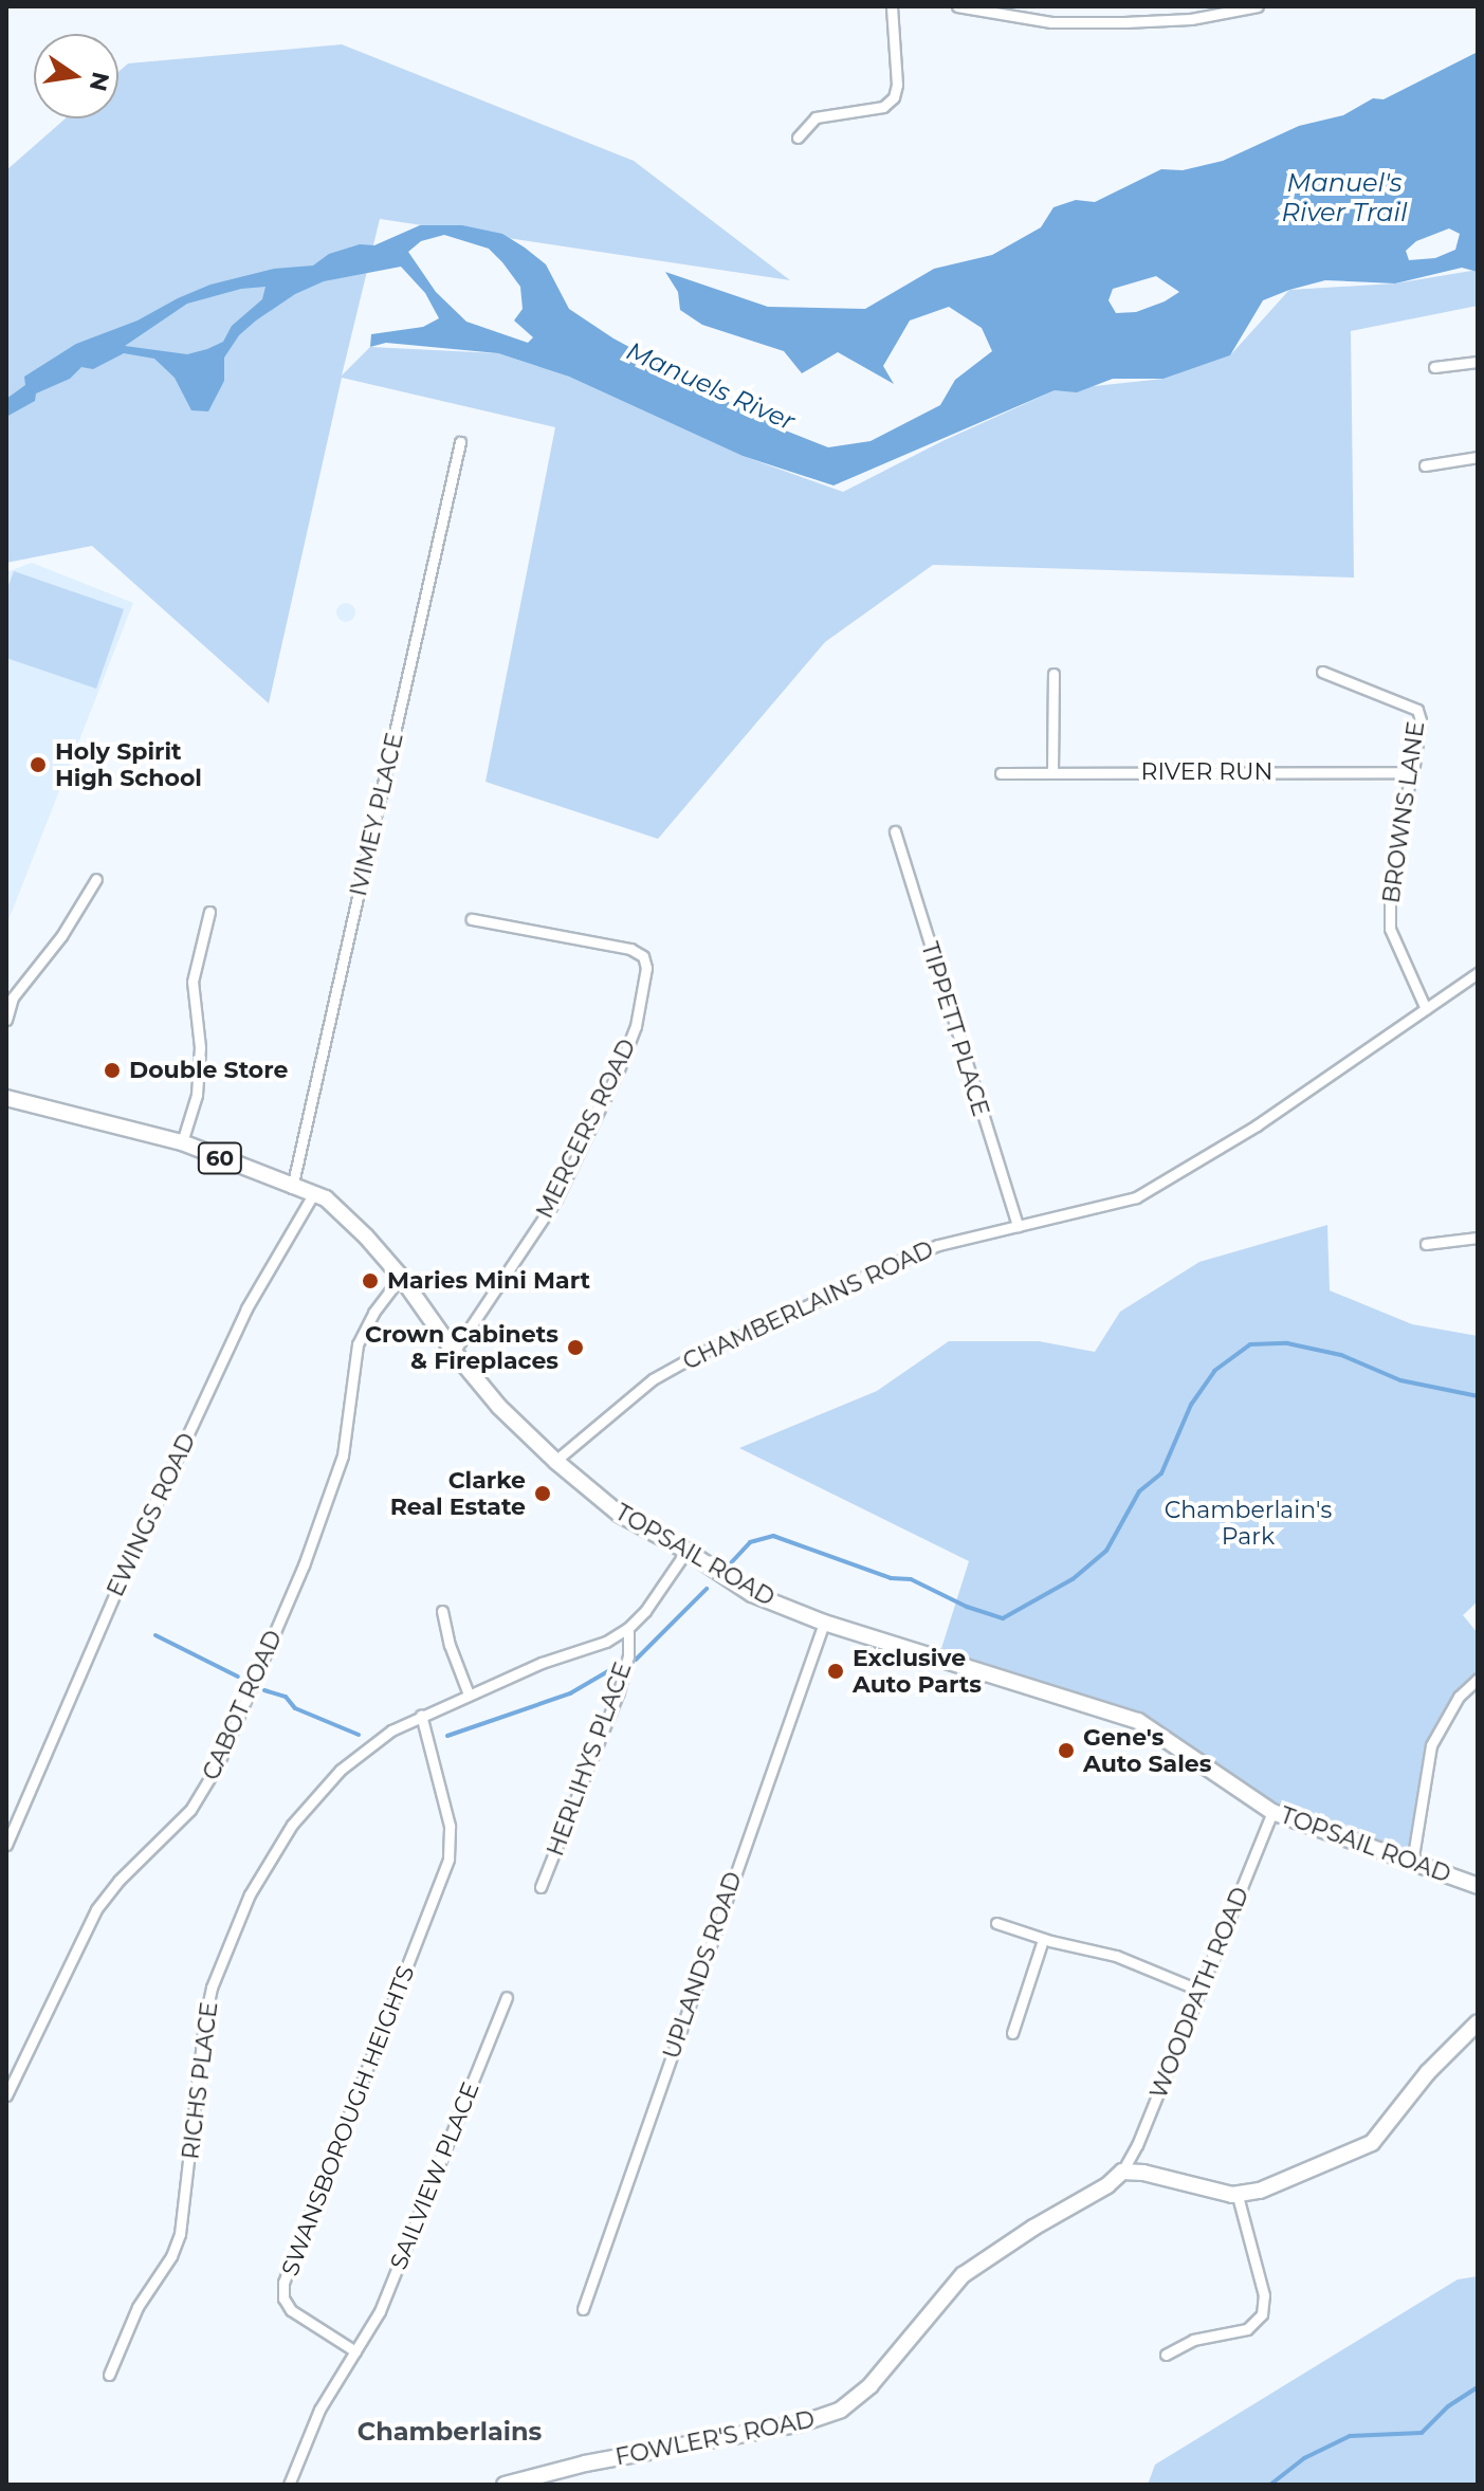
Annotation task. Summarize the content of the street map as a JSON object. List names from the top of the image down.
{
  "streets": {
    "main road": ["60", "TOPSAIL ROAD", "FOWLER'S ROAD"],
    "street": [
      "RIVER RUN",
      "BROWNS LANE",
      "IVIMEY PLACE",
      "TIPPETT PLACE",
      "MERCERS ROAD",
      "CHAMBERLAINS ROAD",
      "EWINGS ROAD",
      "CABOT ROAD",
      "HERLIHYS PLACE",
      "UPLANDS ROAD",
      "WOODPATH ROAD",
      "RICHS PLACE",
      "SWANSBOROUGH HEIGHTS",
      "SAILVIEW PLACE"
    ]
  },
  "crossings": [
    ["RIVER RUN", "BROWNS LANE"],
    ["BROWNS LANE", "CHAMBERLAINS ROAD"],
    ["IVIMEY PLACE", "TOPSAIL ROAD"],
    ["TIPPETT PLACE", "CHAMBERLAINS ROAD"],
    ["MERCERS ROAD", "TOPSAIL ROAD"],
    ["CHAMBERLAINS ROAD", "TOPSAIL ROAD"],
    ["EWINGS ROAD", "TOPSAIL ROAD"],
    ["TOPSAIL ROAD", "CABOT ROAD"],
    ["TOPSAIL ROAD", "UPLANDS ROAD"],
    ["TOPSAIL ROAD", "WOODPATH ROAD"],
    ["TOPSAIL ROAD", "RICHS PLACE"],
    ["HERLIHYS PLACE", "RICHS PLACE"],
    ["WOODPATH ROAD", "FOWLER'S ROAD"],
    ["RICHS PLACE", "SWANSBOROUGH HEIGHTS"],
    ["SWANSBOROUGH HEIGHTS", "SAILVIEW PLACE"]
  ],
  "districts": ["Chamberlains"],
  "water": ["Manuel's River Trail", "Manuels River"],
  "parks": ["Chamberlain's Park"],
  "places": [
    "Holy Spirit High School",
    "Double Store",
    "Maries Mini Mart",
    "Crown Cabinets & Fireplaces",
    "Clarke Real Estate",
    "Exclusive Auto Parts",
    "Gene's Auto Sales"
  ],
  "north": "right"
}
